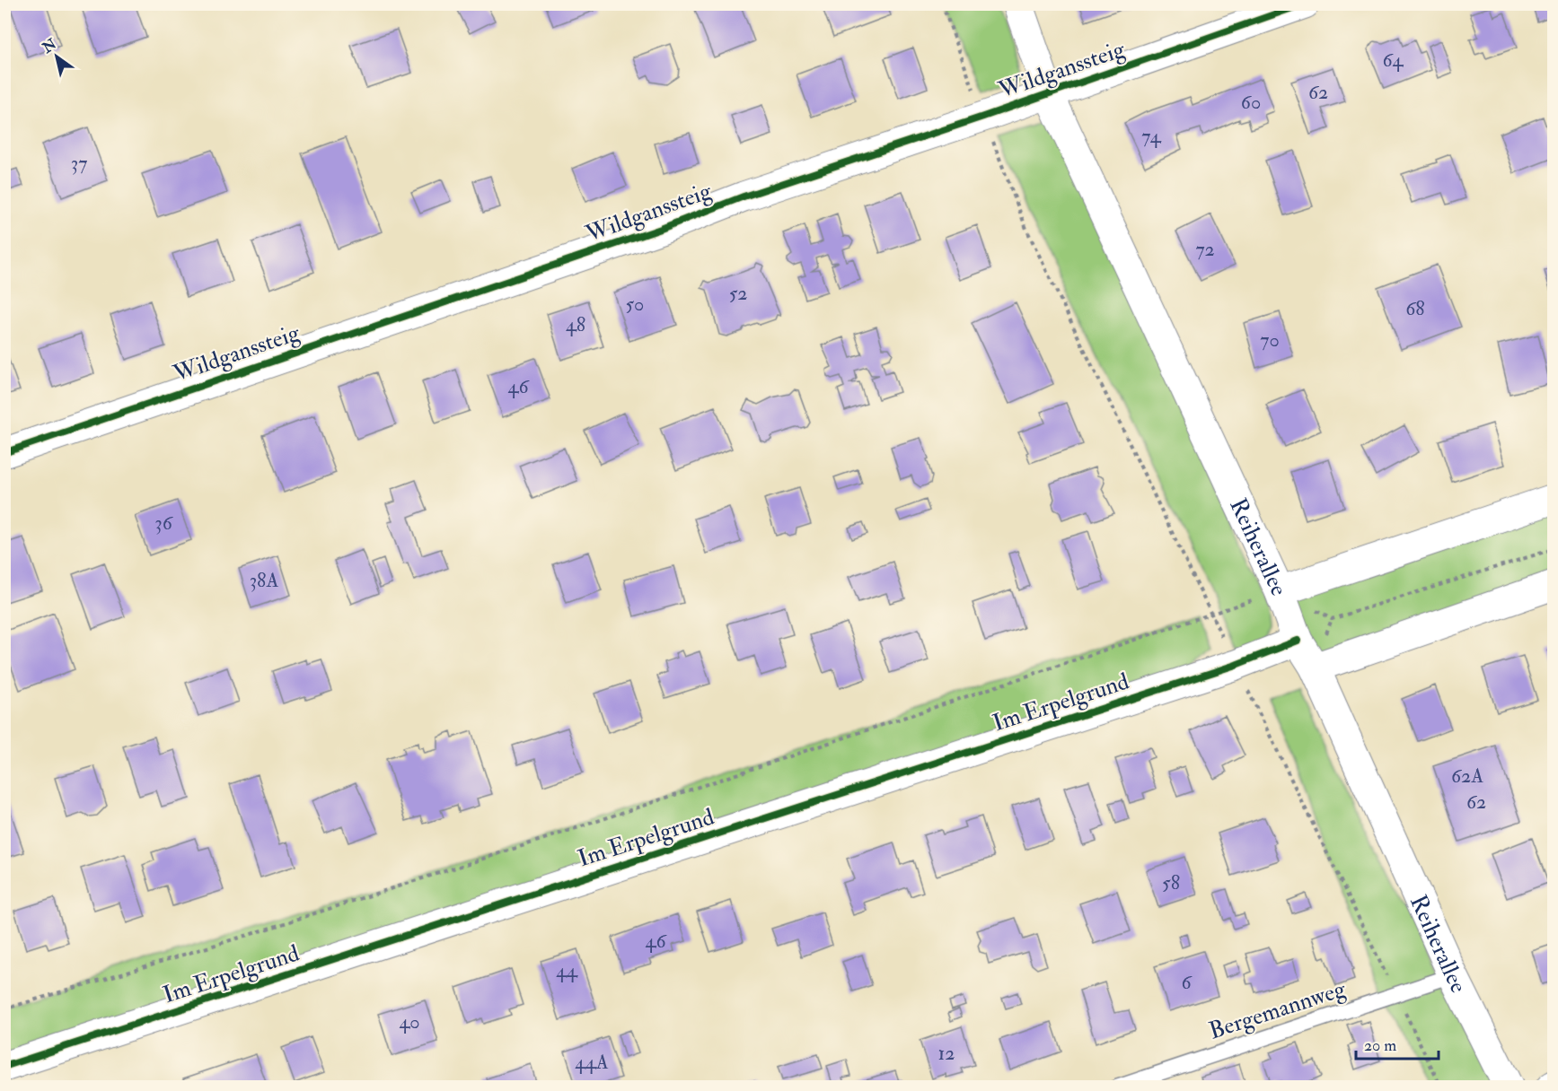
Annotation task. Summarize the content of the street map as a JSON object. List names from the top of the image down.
{
  "streets": {
    "street": ["Wildganssteig", "Reiherallee", "Im Erpelgrund"],
    "lane": ["Bergemannweg"]
  },
  "crossings": [
    ["Wildganssteig", "Reiherallee"],
    ["Reiherallee", "Im Erpelgrund"],
    ["Reiherallee", "Bergemannweg"]
  ],
  "house_numbers": [
    "64",
    "62",
    "60",
    "74",
    "37",
    "72",
    "52",
    "50",
    "68",
    "48",
    "70",
    "46",
    "36",
    "38A",
    "62A",
    "62",
    "58",
    "46",
    "44",
    "6",
    "40",
    "12",
    "44A"
  ],
  "scale_bar": "20 m",
  "north": "top left"
}
